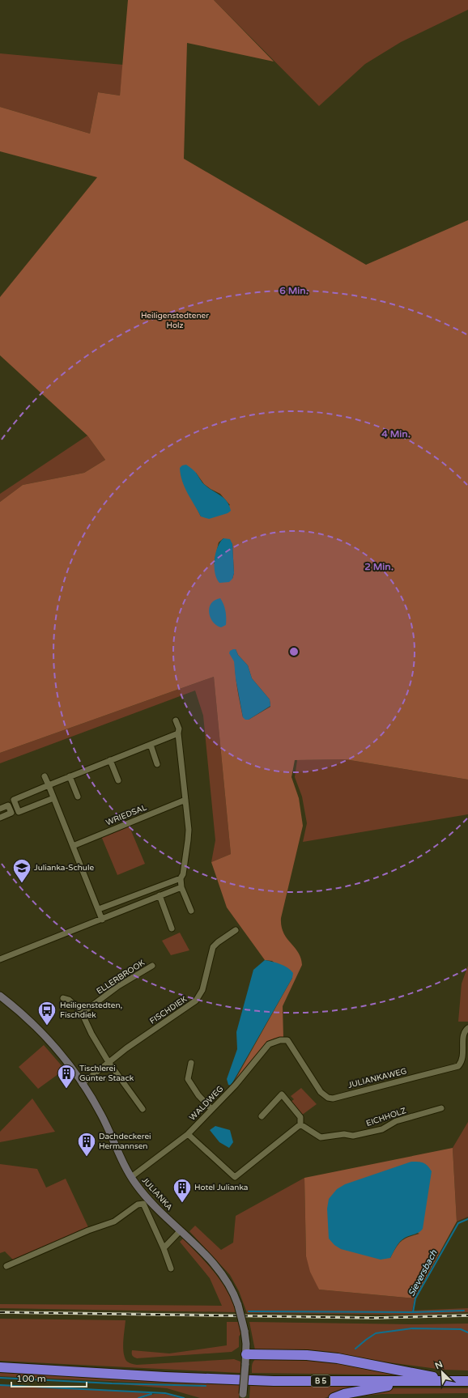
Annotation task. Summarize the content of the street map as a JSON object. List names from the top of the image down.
{
  "streets": {
    "highway": ["B 5"],
    "street": [
      "WRIEDSAL",
      "ELLERBROOK",
      "FISCHDIEK",
      "JULIANKAWEG",
      "WALDWEG",
      "EICHHOLZ",
      "JULIANKA"
    ]
  },
  "crossings": [
    ["FISCHDIEK", "JULIANKA"],
    ["JULIANKAWEG", "WALDWEG"],
    ["WALDWEG", "JULIANKA"]
  ],
  "water": ["Sieversbach"],
  "parks": ["Heiligenstedtener Holz"],
  "places": {
    "school or university": ["Julianka-Schule"],
    "bus stop": ["Heiligenstedten, Fischdiek"],
    "building": ["Tischlerei Günter Staack", "Dachdeckerei Hermannsen", "Hotel Julianka"]
  },
  "scale_bar": "100 m",
  "north": "top left",
  "rings": ["6 Min.", "4 Min.", "2 Min."]
}
